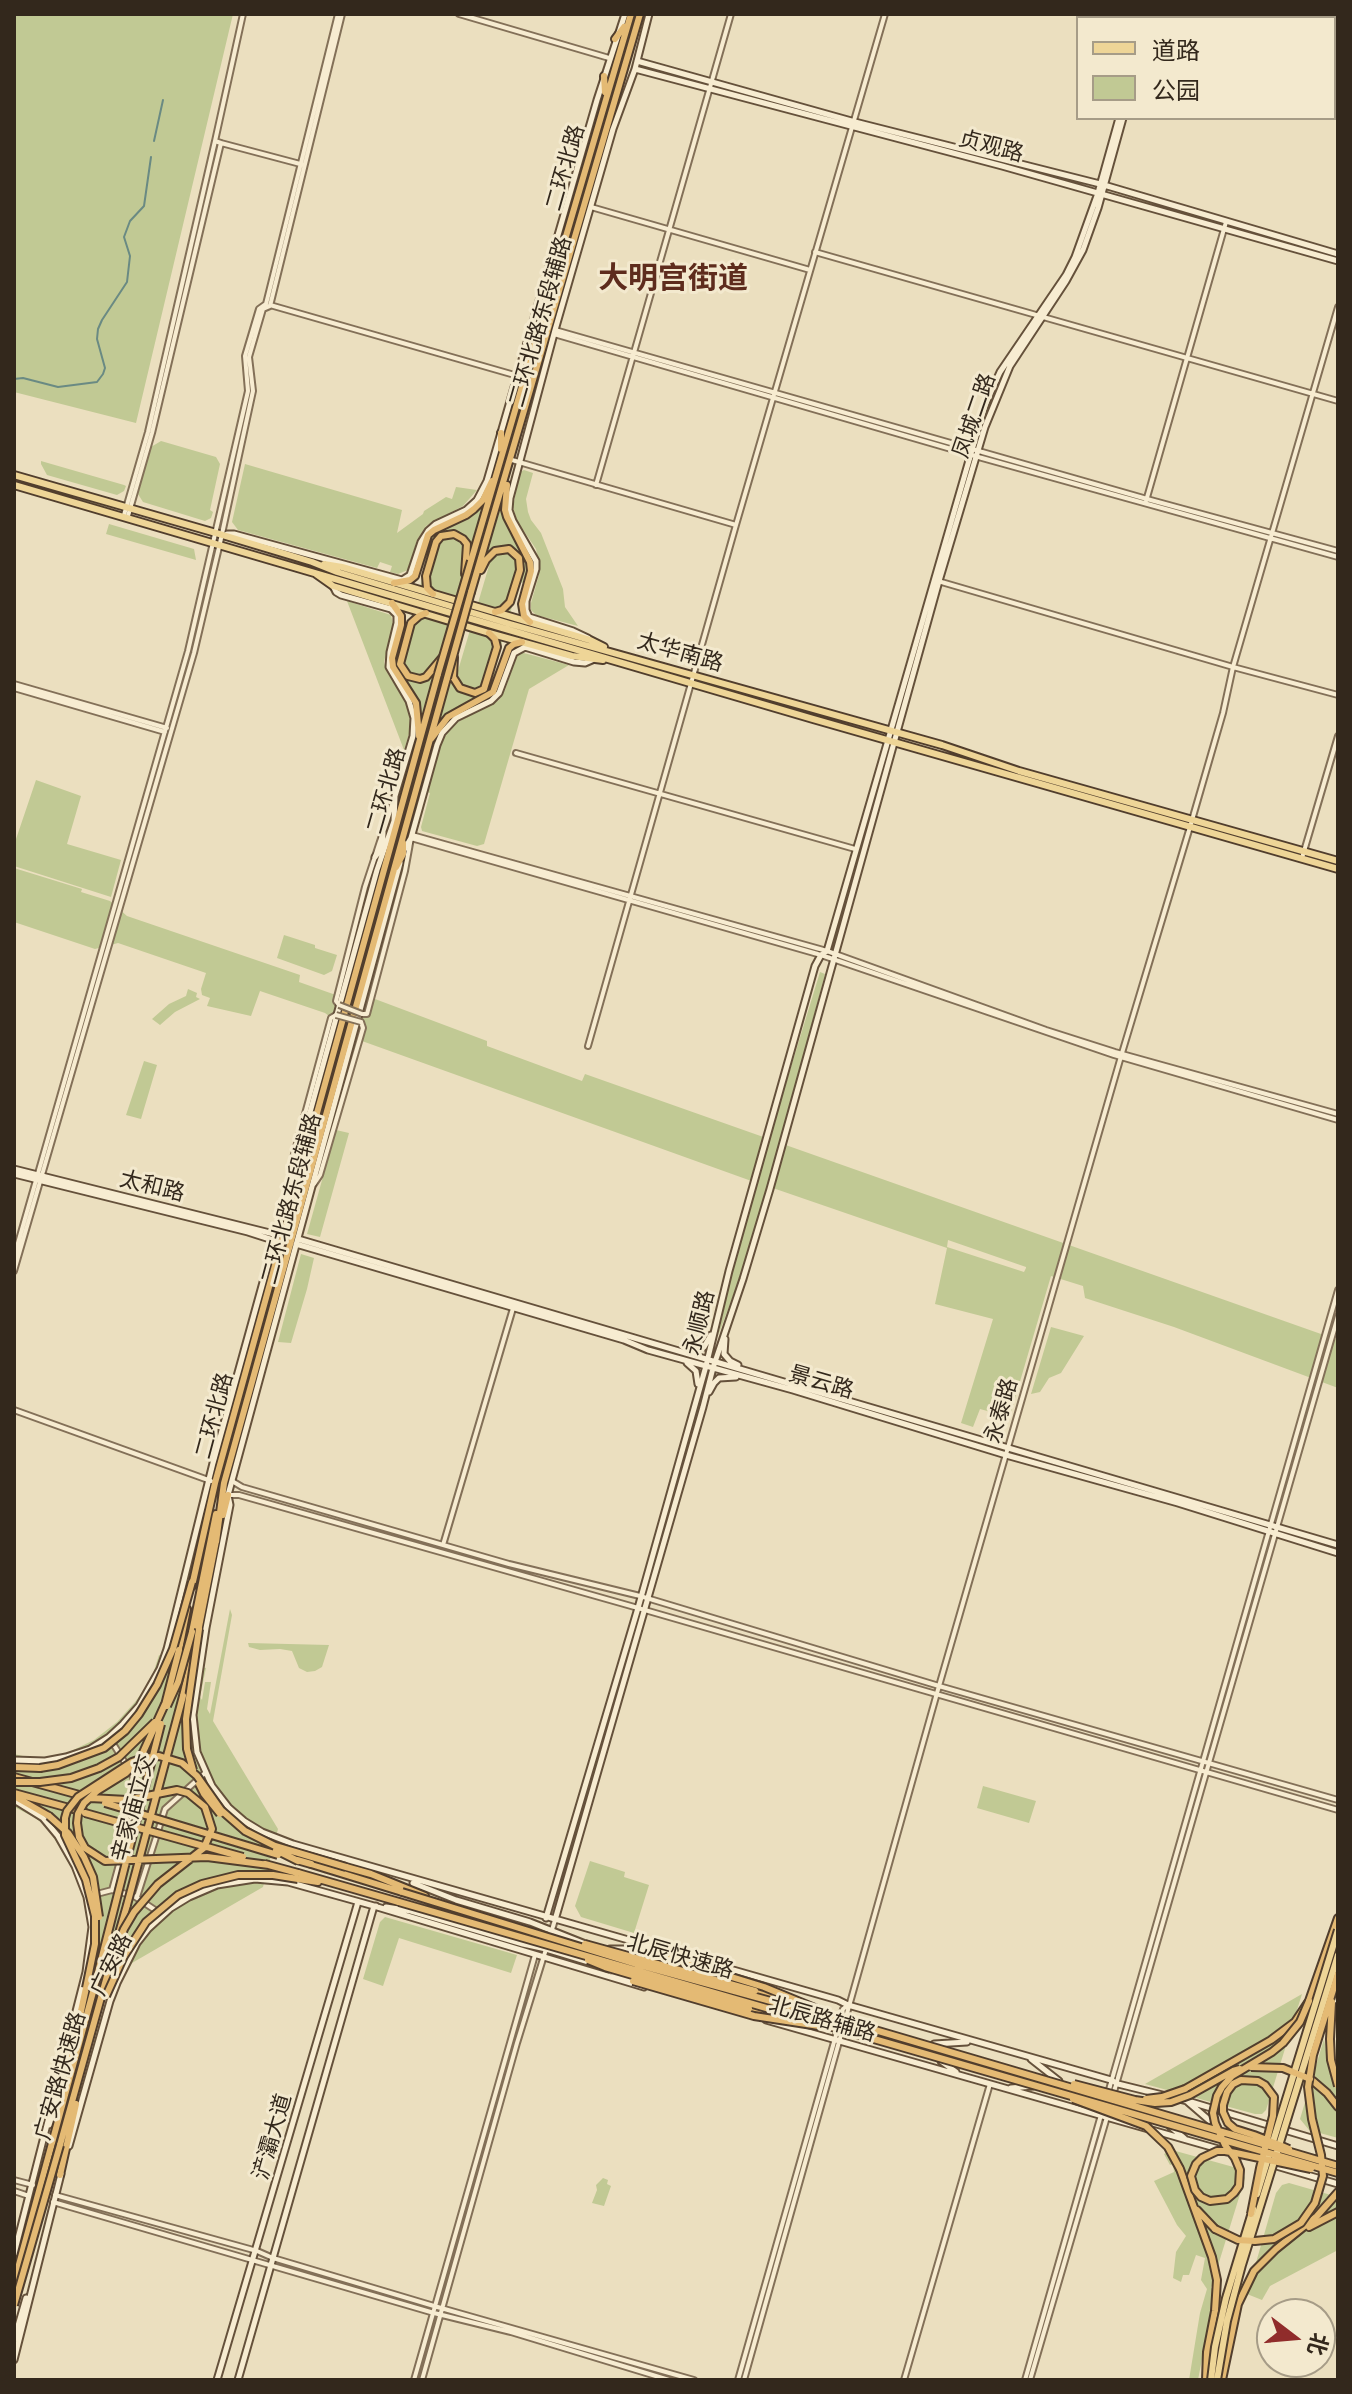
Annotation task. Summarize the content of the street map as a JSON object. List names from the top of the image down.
{
  "streets": {
    "highway": [
      "二环北路",
      "辛家庙立交",
      "北辰快速路",
      "广安路快速路"
    ],
    "main road": [
      "贞观路",
      "二环北路东段辅路",
      "凤城二路",
      "太华南路",
      "太和路",
      "永顺路",
      "景云路",
      "广安路",
      "北辰路辅路",
      "浐灞大道"
    ],
    "street": ["永泰路"]
  },
  "crossings": [
    ["贞观路", "二环北路东段辅路"],
    ["贞观路", "凤城二路"],
    ["二环北路", "二环北路东段辅路"],
    ["二环北路", "太和路"],
    ["二环北路", "辛家庙立交"],
    ["二环北路东段辅路", "太华南路"],
    ["二环北路东段辅路", "太和路"],
    ["二环北路东段辅路", "景云路"],
    ["二环北路东段辅路", "北辰路辅路"],
    ["凤城二路", "太华南路"],
    ["凤城二路", "永顺路"],
    ["太华南路", "永顺路"],
    ["太华南路", "永泰路"],
    ["永顺路", "景云路"],
    ["永顺路", "北辰路辅路"],
    ["景云路", "永泰路"],
    ["永泰路", "北辰路辅路"],
    ["辛家庙立交", "北辰快速路"],
    ["辛家庙立交", "广安路快速路"],
    ["广安路", "北辰路辅路"],
    ["北辰路辅路", "浐灞大道"]
  ],
  "districts": ["大明宫街道"],
  "legend": ["道路", "公园"],
  "north": "right"
}
